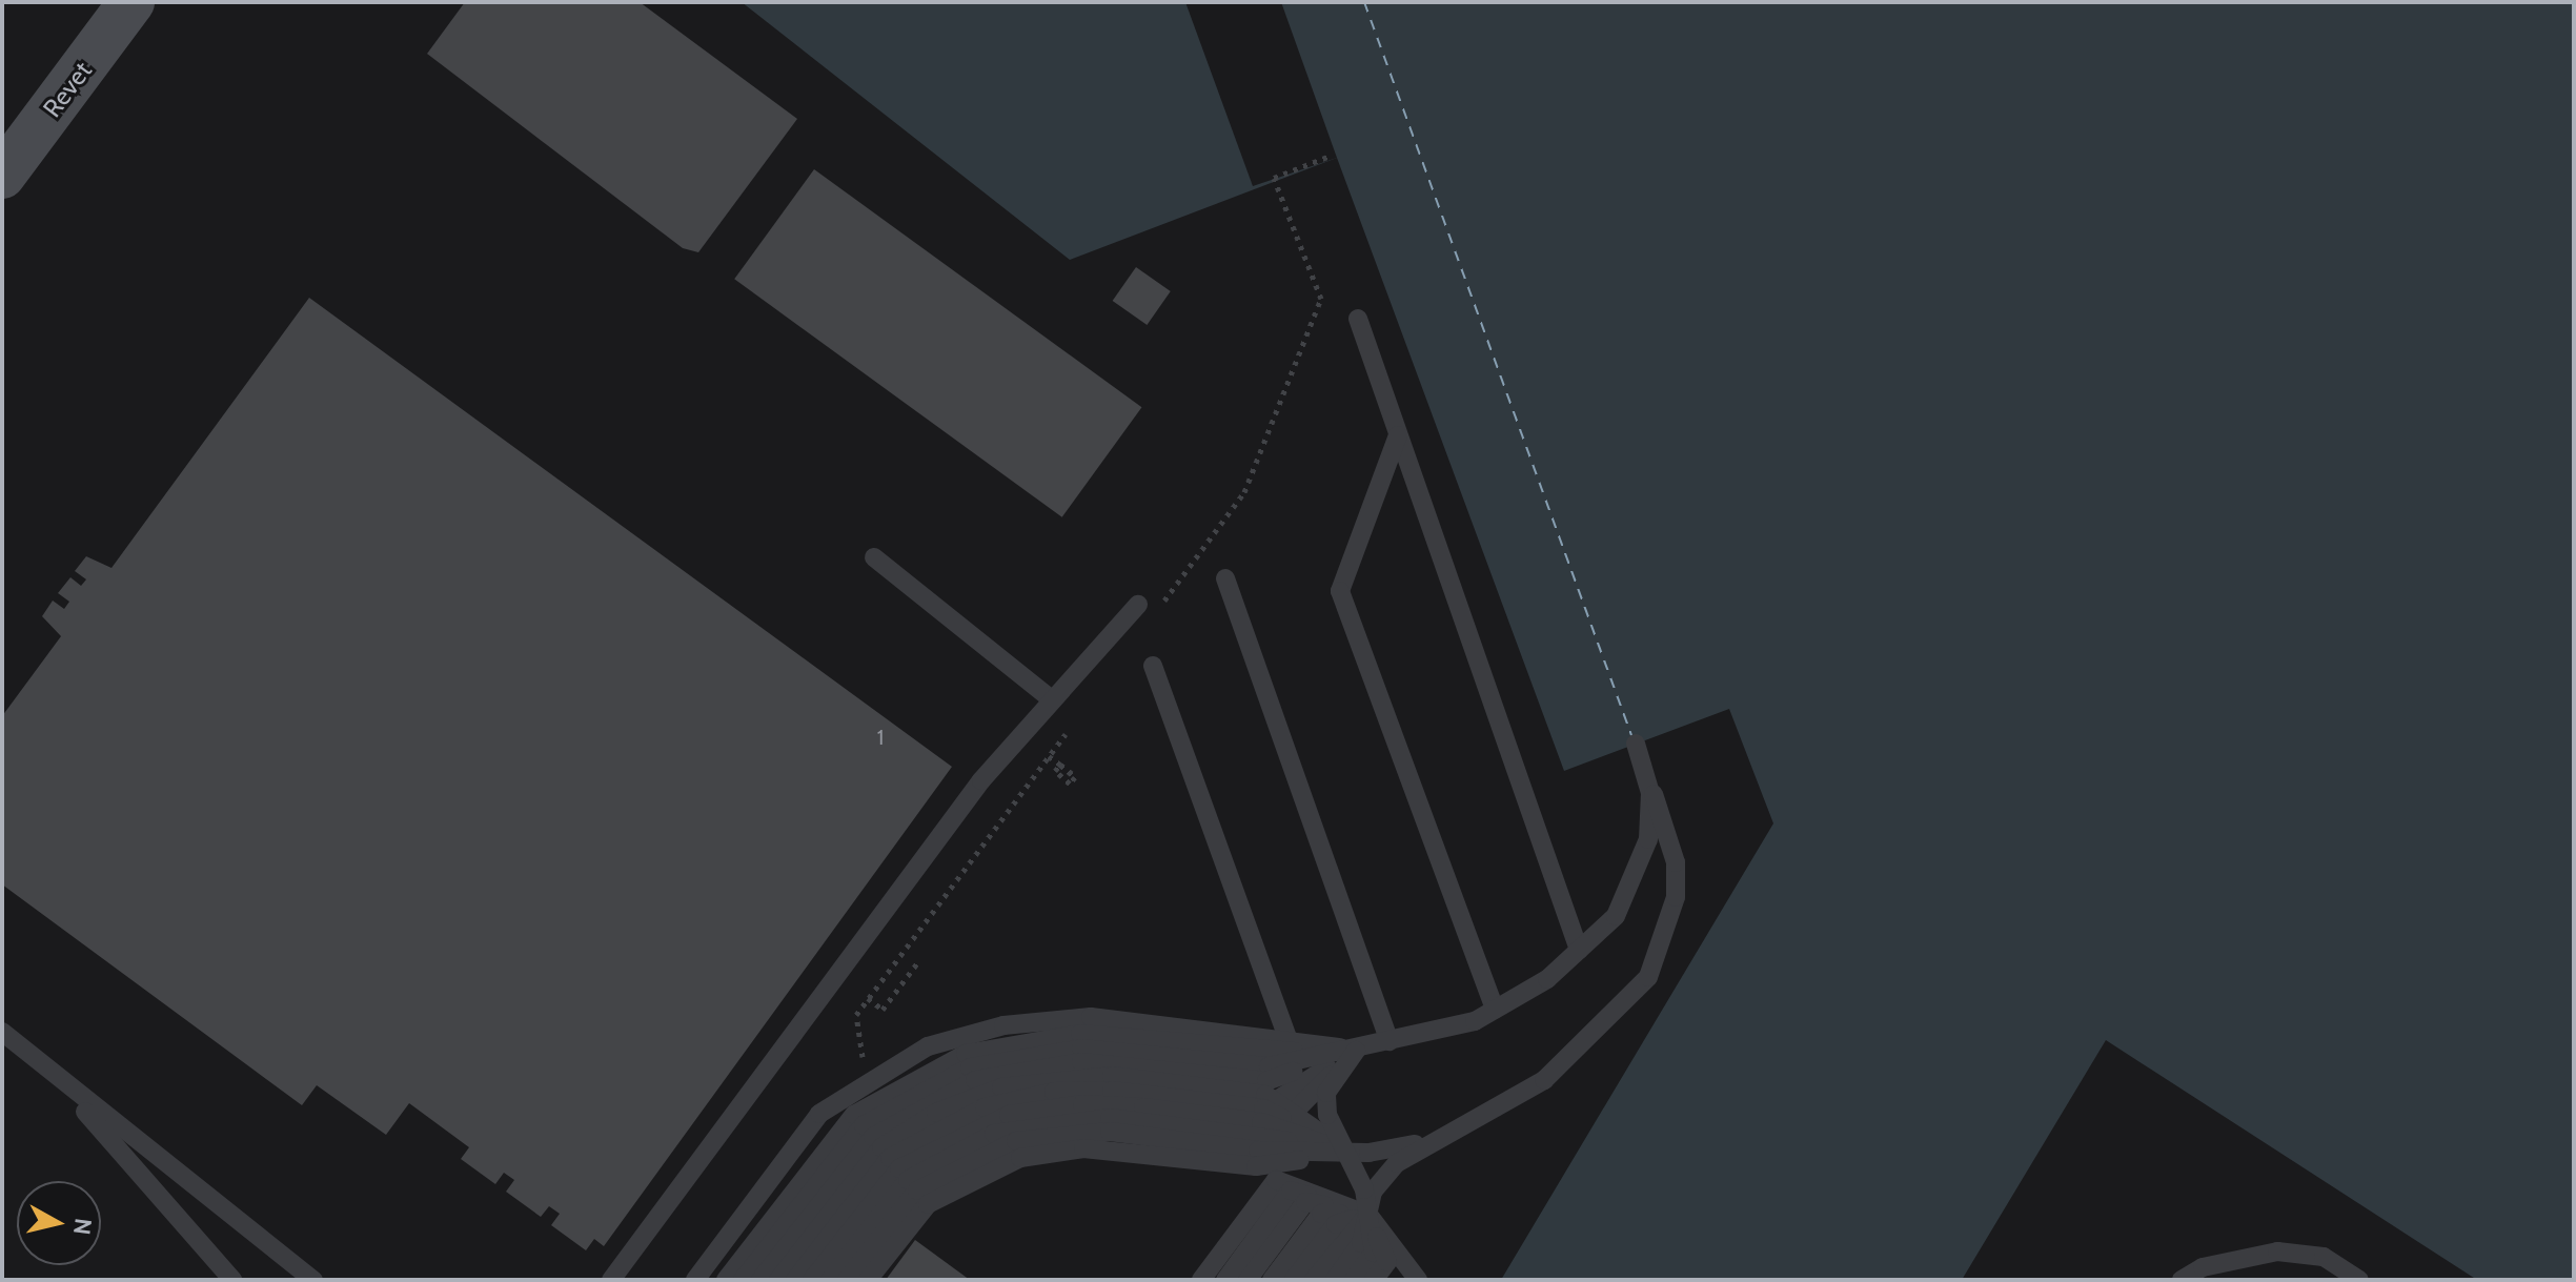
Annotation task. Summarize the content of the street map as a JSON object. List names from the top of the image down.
{
  "streets": {
    "street": ["Revet"]
  },
  "house_numbers": ["1"],
  "north": "right"
}
